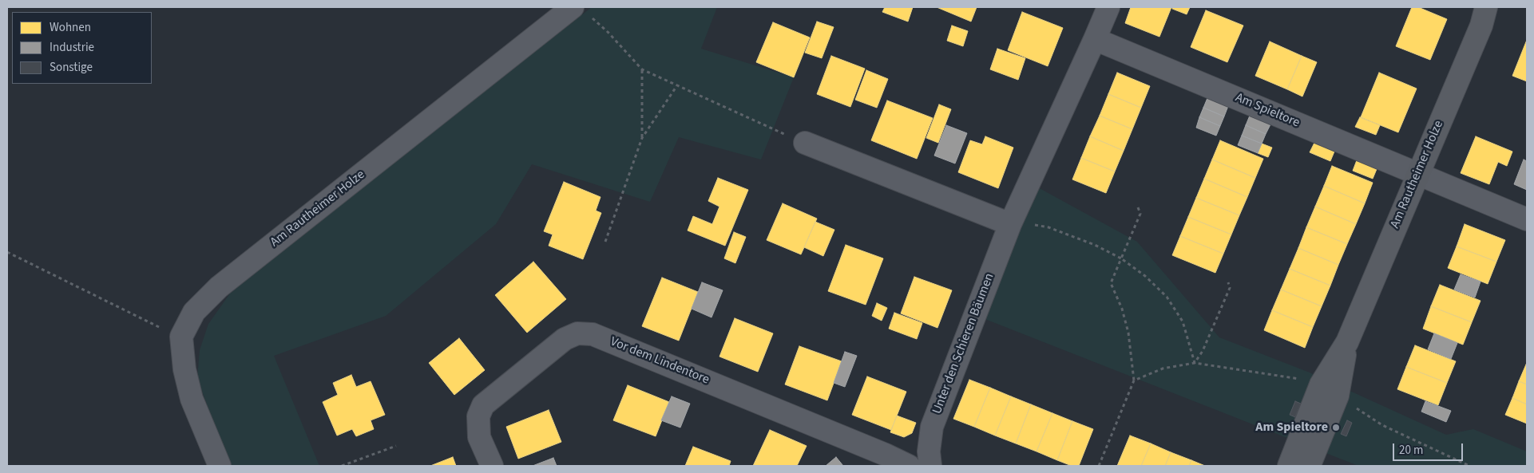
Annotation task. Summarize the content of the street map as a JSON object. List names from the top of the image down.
{
  "streets": {
    "street": [
      "Am Spieltore",
      "Am Rautheimer Holze",
      "Unter den Schieren Bäumen",
      "Vor dem Lindentore"
    ]
  },
  "crossings": [
    ["Am Spieltore", "Am Rautheimer Holze"],
    ["Am Spieltore", "Unter den Schieren Bäumen"]
  ],
  "places": ["Am Spieltore"],
  "legend": ["Wohnen", "Industrie", "Sonstige"],
  "scale_bar": "20 m"
}
